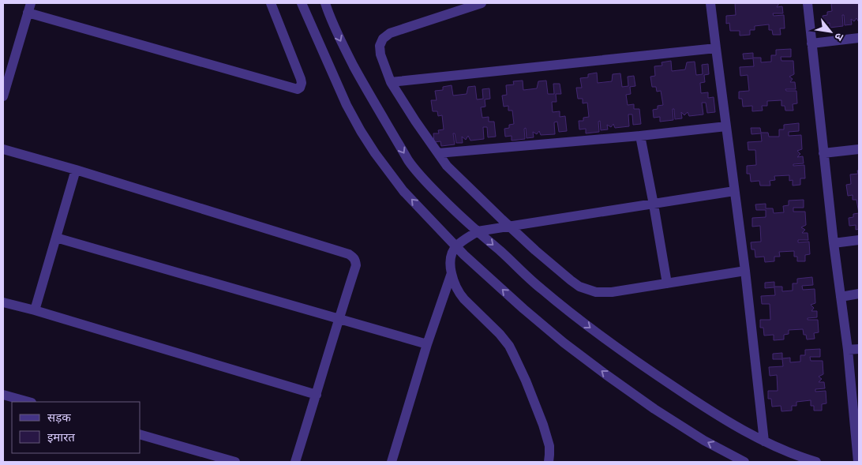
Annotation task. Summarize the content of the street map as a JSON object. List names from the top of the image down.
{
  "legend": ["सड़क", "इमारत"],
  "north": "bottom right"
}
